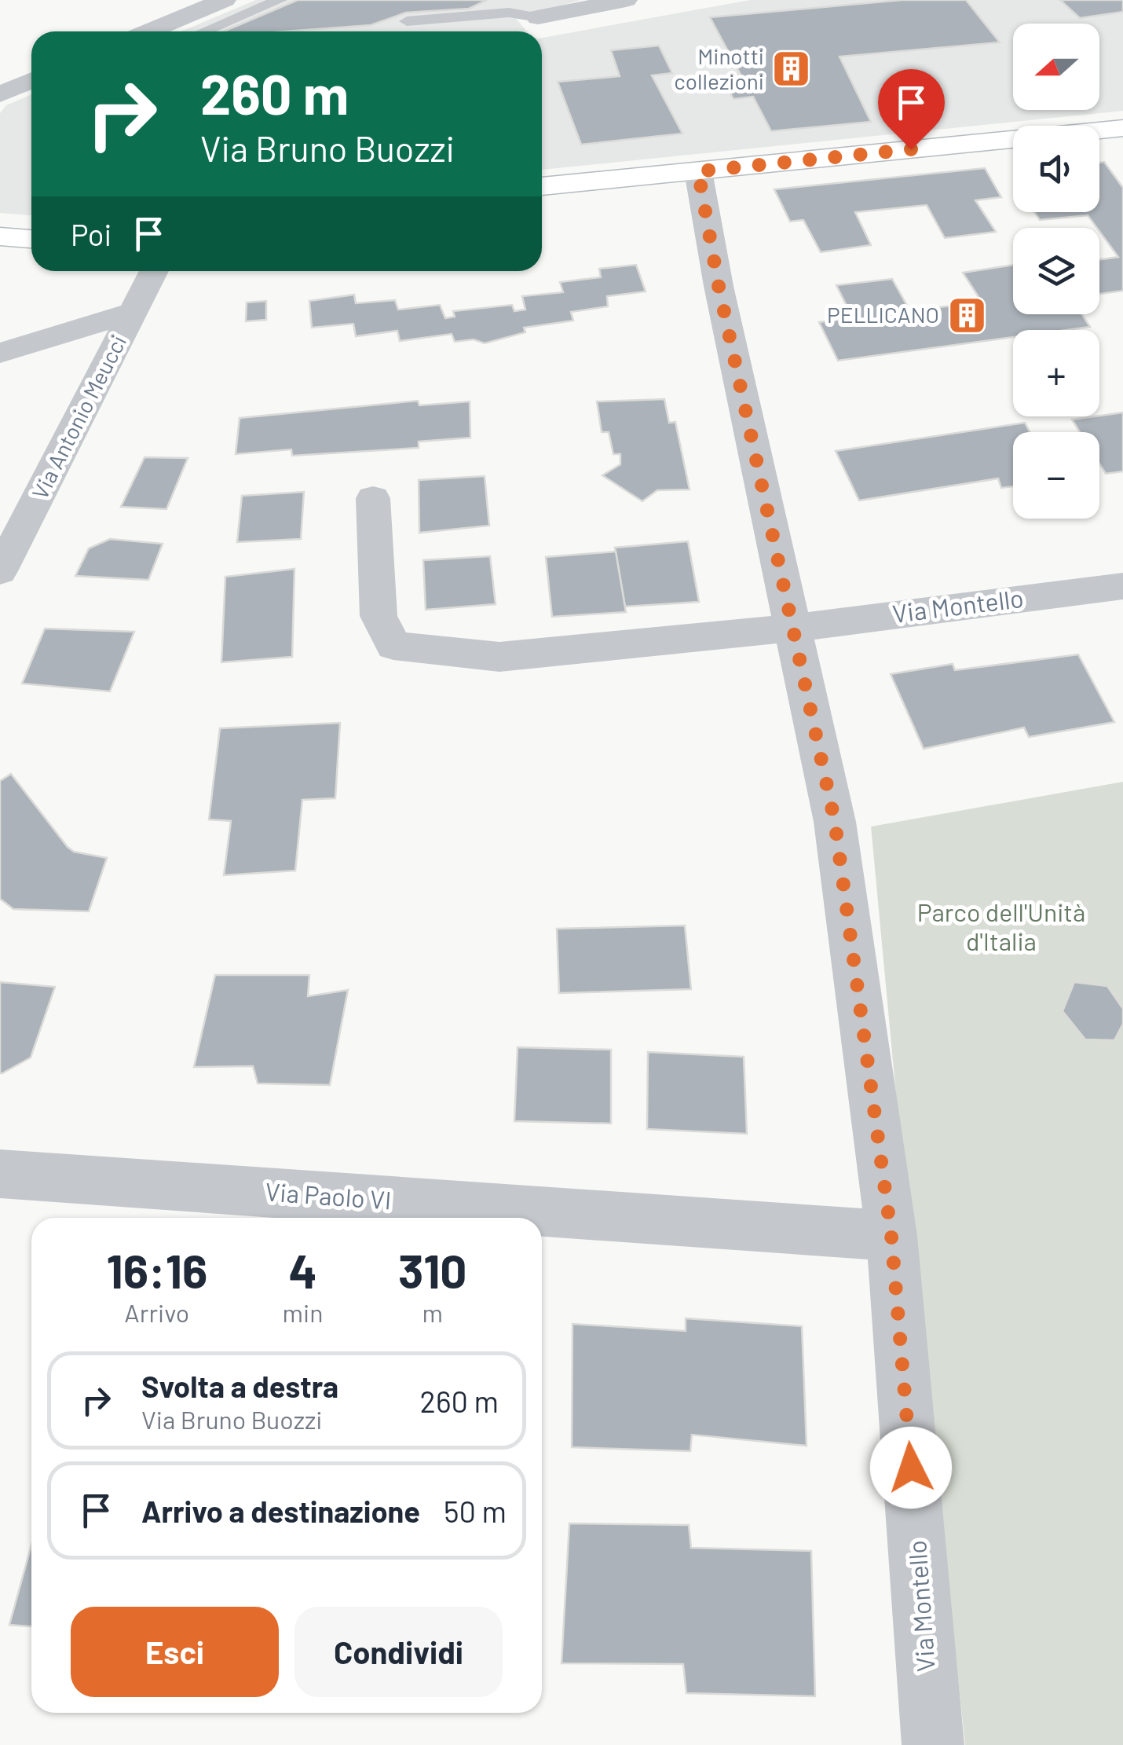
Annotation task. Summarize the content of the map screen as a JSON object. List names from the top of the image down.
{
  "streets": {
    "street": ["Via Antonio Meucci", "Via Montello", "Via Paolo VI"]
  },
  "crossings": [
    ["Via Montello", "Via Paolo VI"]
  ],
  "parks": ["Parco dell'Unità d'Italia"],
  "places": {
    "building": ["Minotti collezioni", "PELLICANO"]
  },
  "north": "left",
  "page": {
    "map_buttons": ["+", "−"],
    "turn": ["260 m", "Via Bruno Buozzi"],
    "then": "Poi",
    "eta": [
      "16:16",
      "Arrivo",
      "4",
      "min",
      "310",
      "m"
    ],
    "list": [
      {
        "name": "Svolta a destra",
        "note": "Via Bruno Buozzi",
        "value": "260 m"
      },
      {
        "name": "Arrivo a destinazione",
        "value": "50 m"
      }
    ],
    "buttons": ["Esci", "Condividi"]
  }
}
